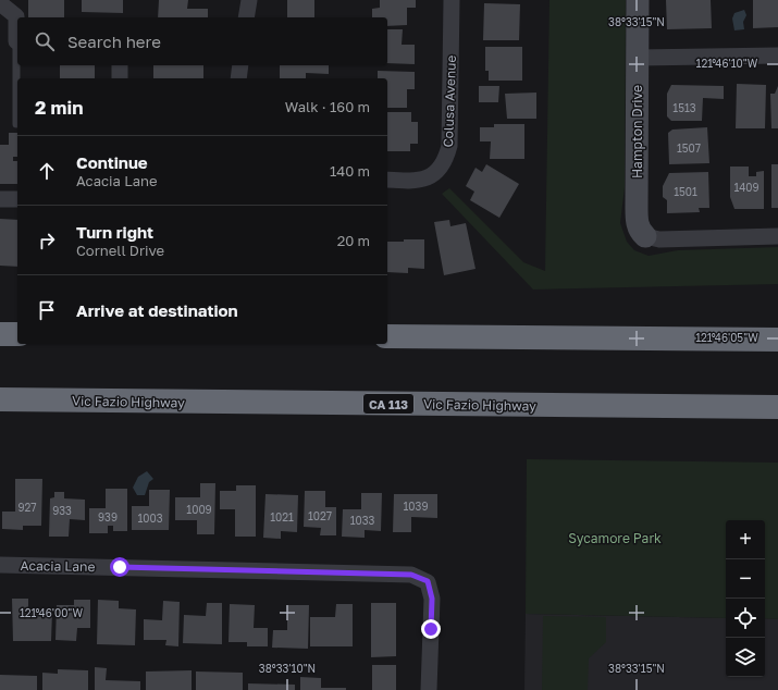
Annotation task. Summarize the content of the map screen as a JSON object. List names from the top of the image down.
{
  "streets": {
    "highway": ["Vic Fazio Highway", "CA 113"],
    "street": ["Colusa Avenue", "Hampton Drive", "Acacia Lane"]
  },
  "parks": ["Sycamore Park"],
  "house_numbers": [
    "1513",
    "1507",
    "1409",
    "1501",
    "1039",
    "927",
    "1009",
    "933",
    "1027",
    "939",
    "1021",
    "1003",
    "1033"
  ],
  "page": {
    "search": "Search here",
    "heading": ["2 min", "Walk · 160 m"],
    "list": [
      ["Continue", "Acacia Lane", "140 m"],
      ["Turn right", "Cornell Drive", "20 m"],
      "Arrive at destination"
    ],
    "map_buttons": ["+", "−"]
  },
  "coordinates": [
    "38°33'15\"N",
    "121°46'10\"W",
    "121°46'05\"W",
    "121°46'00\"W",
    "38°33'10\"N"
  ]
}
